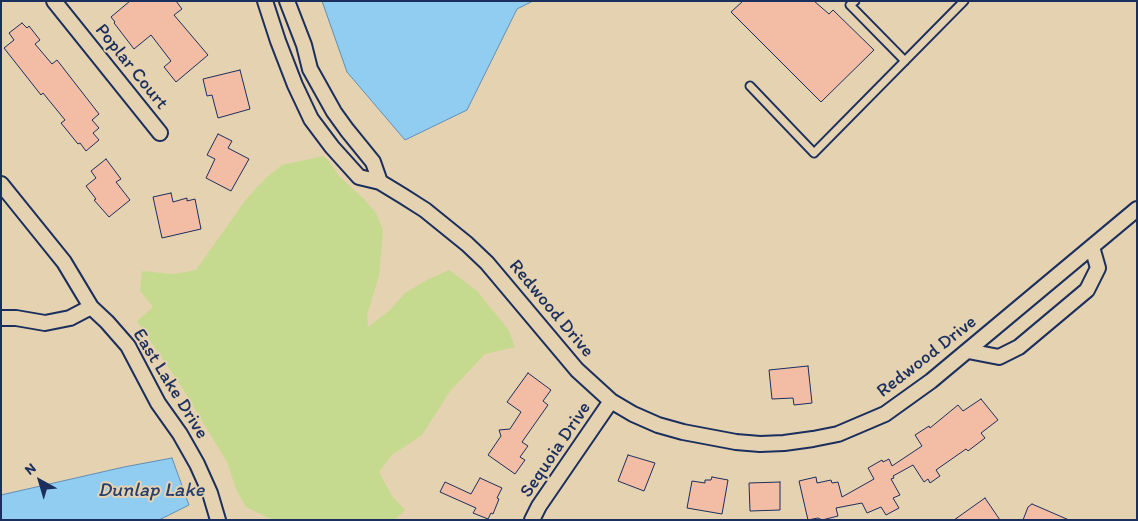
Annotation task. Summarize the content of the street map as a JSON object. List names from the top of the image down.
{
  "streets": {
    "street": [
      "Poplar Court",
      "Redwood Drive",
      "East Lake Drive",
      "Sequoia Drive"
    ]
  },
  "crossings": [
    ["Redwood Drive", "Sequoia Drive"]
  ],
  "water": ["Dunlap Lake"],
  "north": "top left"
}
